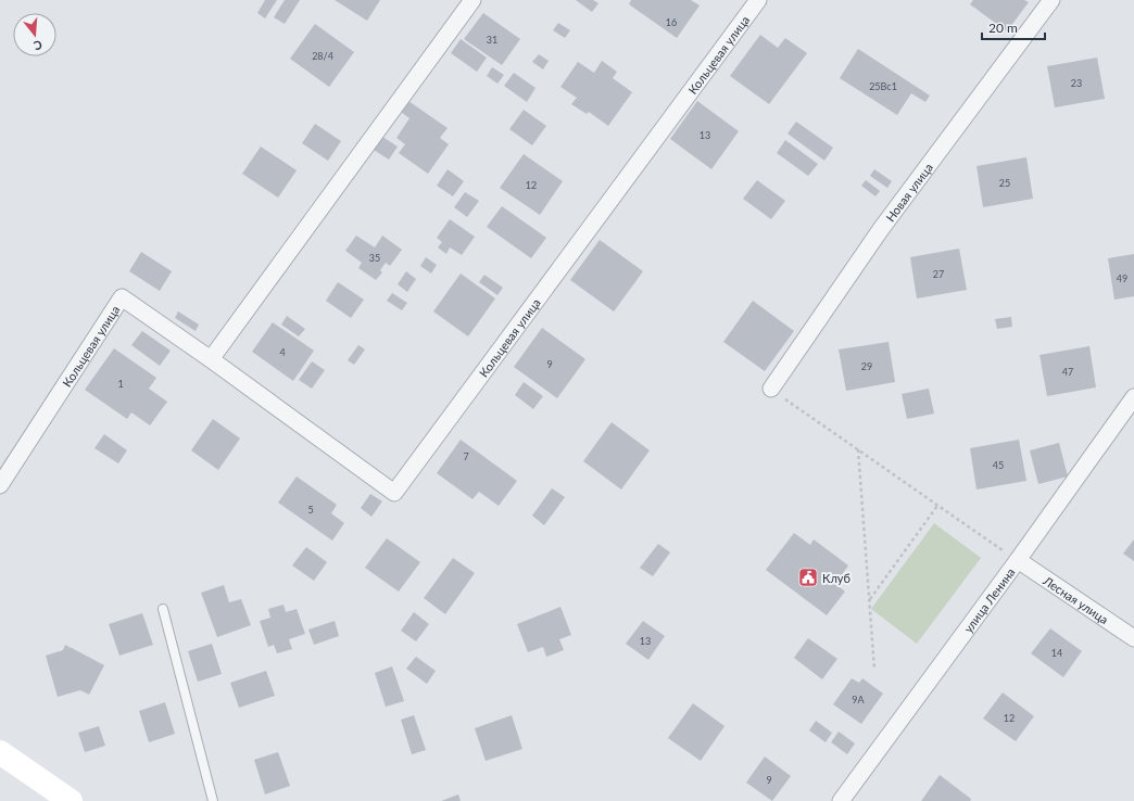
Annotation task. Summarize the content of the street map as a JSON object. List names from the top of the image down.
{
  "streets": {
    "street": [
      "Кольцевая улица",
      "Новая улица",
      "Лесная улица",
      "улица Ленина"
    ]
  },
  "crossings": [
    ["Лесная улица", "улица Ленина"]
  ],
  "places": {
    "public building": ["Клуб"]
  },
  "house_numbers": [
    "16",
    "31",
    "28/4",
    "23",
    "25Вс1",
    "13",
    "25",
    "12",
    "35",
    "27",
    "49",
    "4",
    "9",
    "29",
    "47",
    "1",
    "7",
    "45",
    "5",
    "13",
    "14",
    "9А",
    "12",
    "9"
  ],
  "scale_bar": "20 m",
  "north": "bottom"
}
